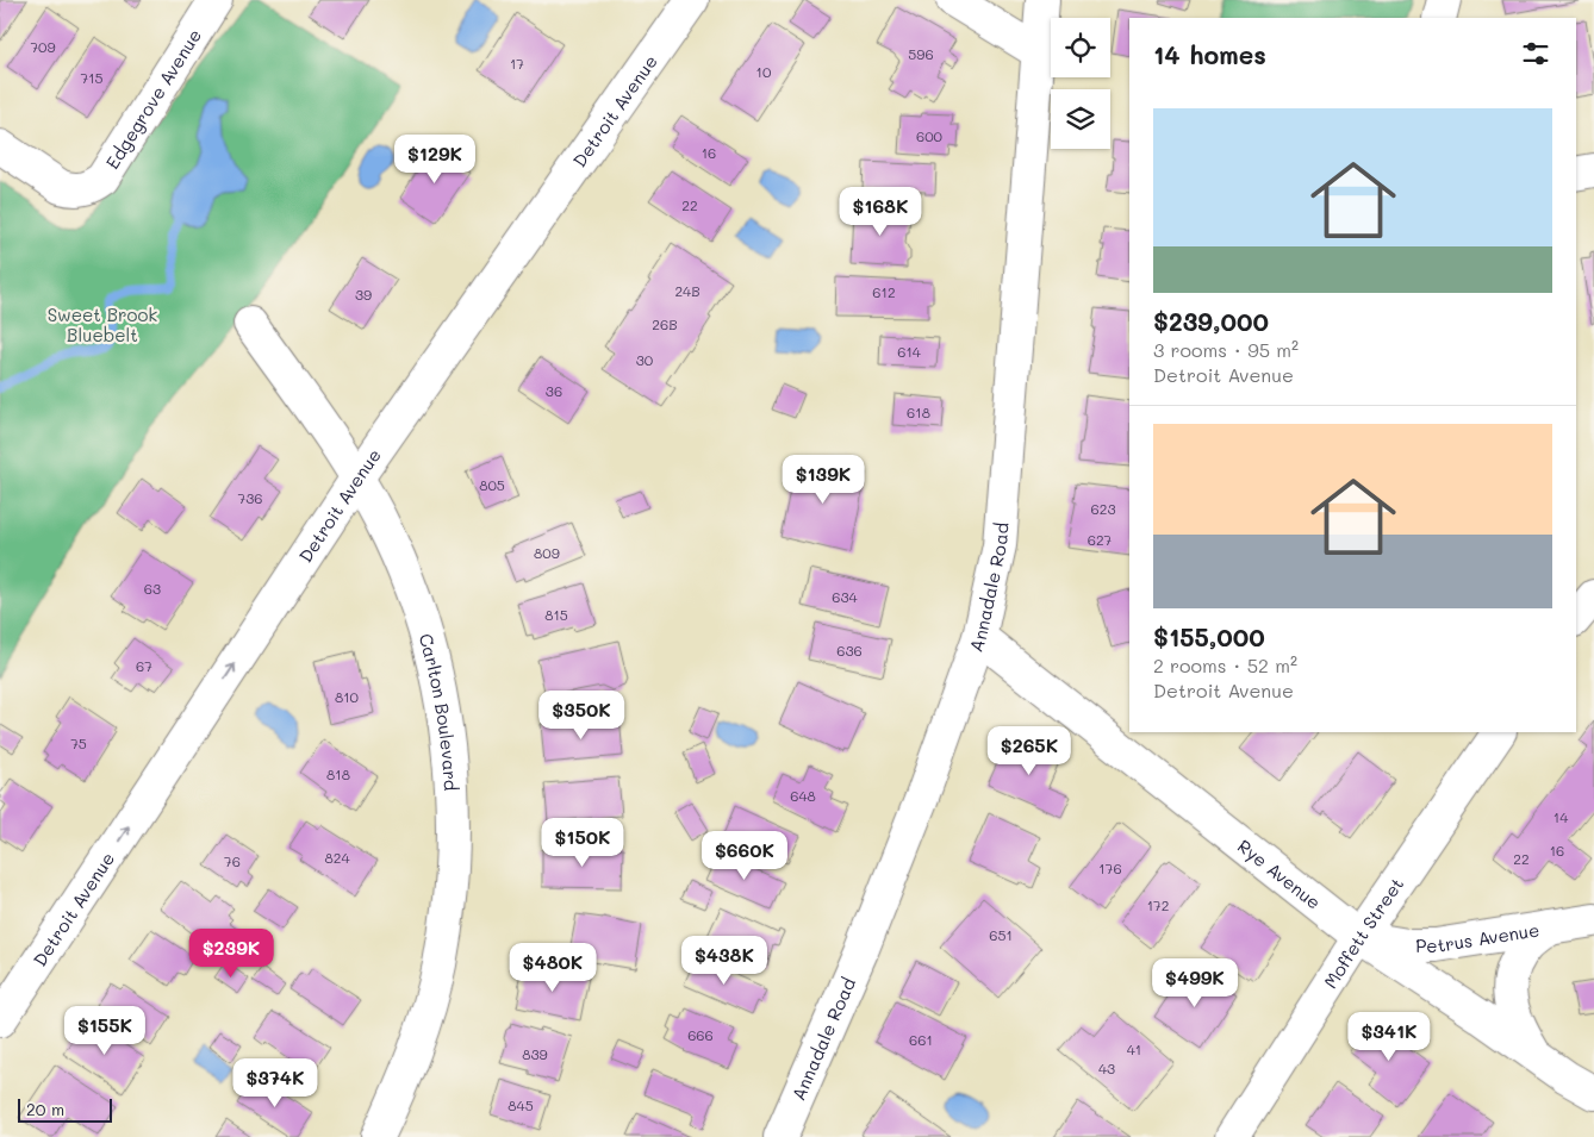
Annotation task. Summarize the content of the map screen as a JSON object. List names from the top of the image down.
{
  "streets": {
    "street": [
      "Edgegrove Avenue",
      "Detroit Avenue",
      "Annadale Road",
      "Carlton Boulevard",
      "Rye Avenue",
      "Moffett Street",
      "Petrus Avenue"
    ]
  },
  "crossings": [
    ["Detroit Avenue", "Carlton Boulevard"],
    ["Annadale Road", "Rye Avenue"],
    ["Rye Avenue", "Moffett Street"],
    ["Rye Avenue", "Petrus Avenue"],
    ["Moffett Street", "Petrus Avenue"]
  ],
  "one_way": ["Detroit Avenue"],
  "parks": ["Sweet Brook Bluebelt"],
  "house_numbers": [
    "709",
    "596",
    "17",
    "10",
    "715",
    "600",
    "16",
    "22",
    "24B",
    "612",
    "39",
    "26B",
    "614",
    "30",
    "36",
    "618",
    "805",
    "736",
    "623",
    "627",
    "809",
    "63",
    "634",
    "815",
    "636",
    "67",
    "810",
    "75",
    "818",
    "648",
    "14",
    "16",
    "824",
    "22",
    "76",
    "176",
    "172",
    "651",
    "666",
    "661",
    "41",
    "839",
    "43",
    "845"
  ],
  "scale_bar": "20 m",
  "page": {
    "heading": "14 homes",
    "list": [
      {
        "name": "$239,000",
        "note": "3 rooms · 95 m² · Detroit Avenue"
      },
      {
        "name": "$155,000",
        "note": "2 rooms · 52 m² · Detroit Avenue"
      }
    ],
    "price": [
      "$129K",
      "$168K",
      "$139K",
      "$350K",
      "$265K",
      "$150K",
      "$660K",
      "$239K",
      "$438K",
      "$480K",
      "$499K",
      "$155K",
      "$341K",
      "$374K"
    ],
    "scale": "20 m"
  }
}
